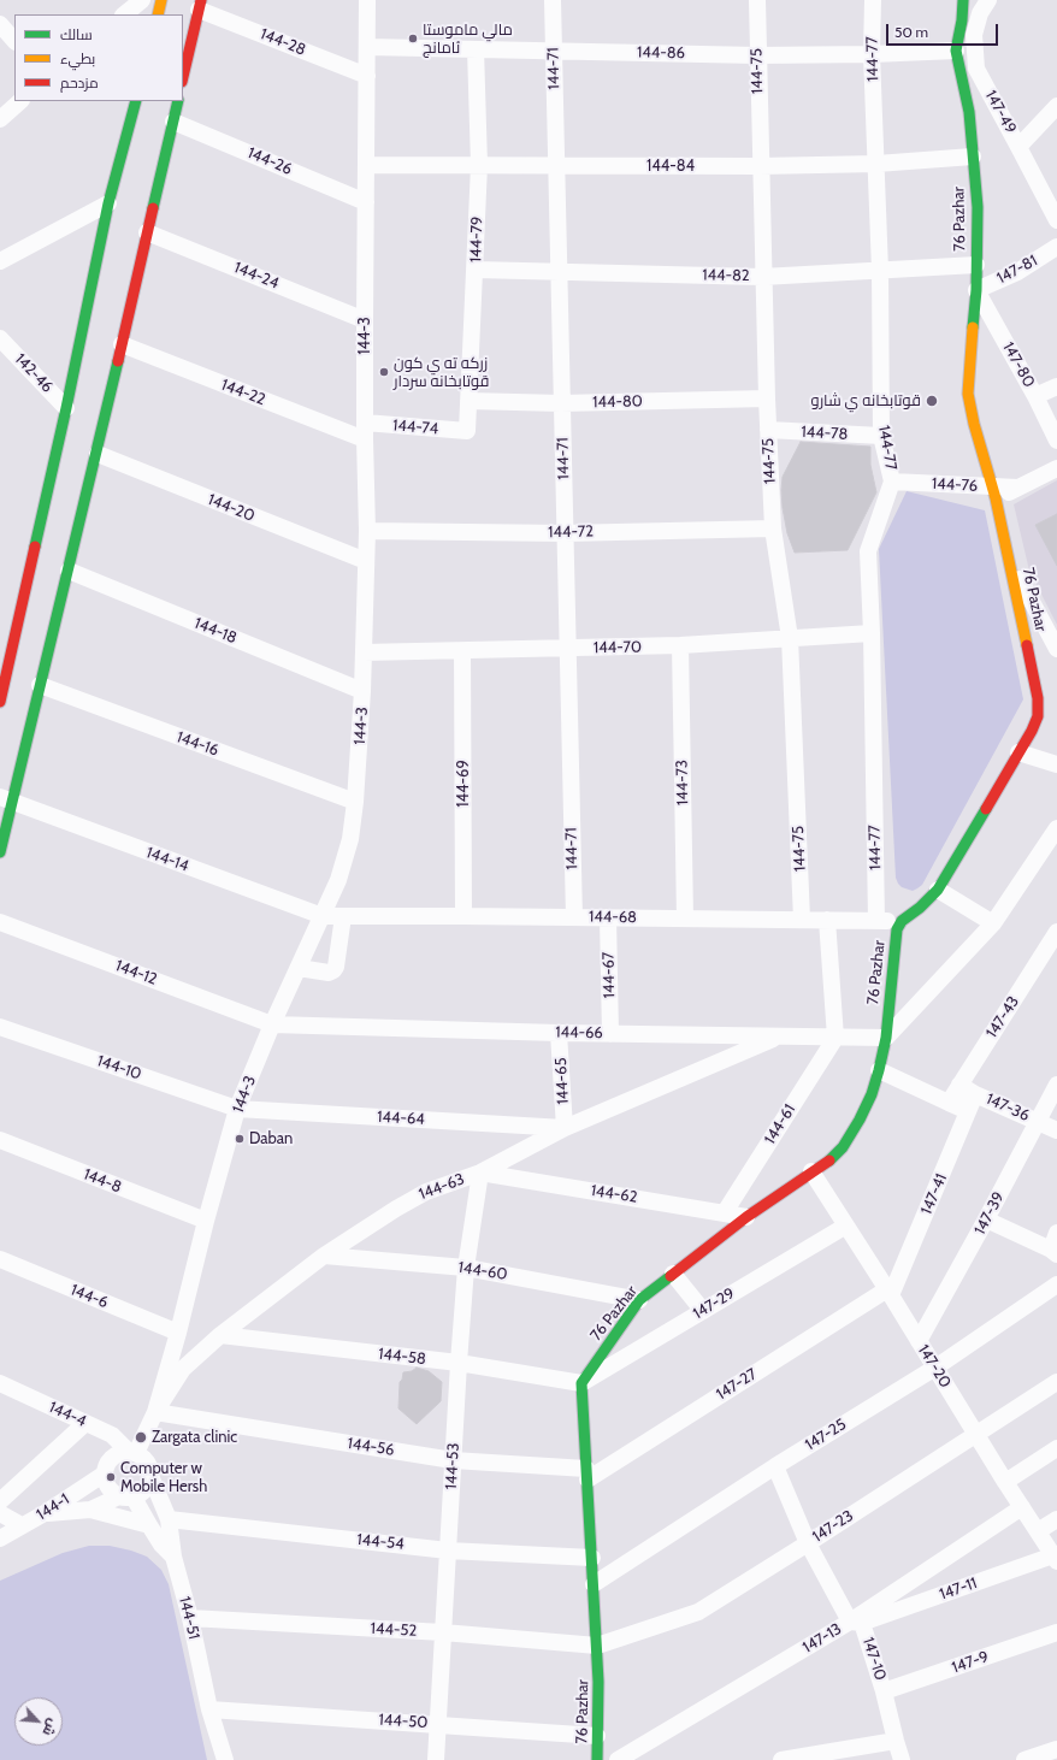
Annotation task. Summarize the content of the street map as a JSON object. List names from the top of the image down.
{
  "streets": {
    "street": [
      "144-28",
      "144-86",
      "144-77",
      "144-71",
      "144-75",
      "147-49",
      "144-26",
      "144-84",
      "76 Pazhar",
      "144-79",
      "147-81",
      "144-24",
      "144-82",
      "144-3",
      "147-80",
      "142-46",
      "144-22",
      "144-80",
      "144-74",
      "144-78",
      "144-76",
      "144-20",
      "144-72",
      "144-18",
      "144-70",
      "144-16",
      "144-73",
      "144-69",
      "144-14",
      "144-68",
      "144-12",
      "144-67",
      "147-43",
      "144-66",
      "144-10",
      "144-65",
      "147-36",
      "144-64",
      "144-61",
      "144-8",
      "144-63",
      "144-62",
      "147-41",
      "147-39",
      "144-60",
      "144-6",
      "147-29",
      "144-58",
      "147-20",
      "147-27",
      "144-4",
      "147-25",
      "144-56",
      "144-53",
      "144-1",
      "147-23",
      "144-54",
      "147-11",
      "144-51",
      "144-52",
      "147-13",
      "147-10",
      "147-9",
      "144-50"
    ]
  },
  "crossings": [
    ["144-28", "144-3"],
    ["144-86", "144-77"],
    ["144-86", "144-71"],
    ["144-86", "144-75"],
    ["144-86", "76 Pazhar"],
    ["144-86", "144-79"],
    ["144-86", "144-3"],
    ["144-77", "144-84"],
    ["144-77", "144-82"],
    ["144-77", "144-78"],
    ["144-77", "144-76"],
    ["144-77", "144-70"],
    ["144-77", "144-68"],
    ["144-71", "144-84"],
    ["144-71", "144-82"],
    ["144-71", "144-80"],
    ["144-71", "144-72"],
    ["144-71", "144-70"],
    ["144-71", "144-68"],
    ["144-75", "144-84"],
    ["144-75", "144-82"],
    ["144-75", "144-80"],
    ["144-75", "144-78"],
    ["144-75", "144-72"],
    ["144-75", "144-70"],
    ["144-75", "144-68"],
    ["144-26", "144-3"],
    ["144-84", "76 Pazhar"],
    ["144-84", "144-79"],
    ["144-84", "144-3"],
    ["76 Pazhar", "147-81"],
    ["76 Pazhar", "144-82"],
    ["76 Pazhar", "147-80"],
    ["76 Pazhar", "144-76"],
    ["76 Pazhar", "144-68"],
    ["76 Pazhar", "144-66"],
    ["76 Pazhar", "147-36"],
    ["76 Pazhar", "144-62"],
    ["76 Pazhar", "144-60"],
    ["76 Pazhar", "147-29"],
    ["76 Pazhar", "144-58"],
    ["76 Pazhar", "147-20"],
    ["76 Pazhar", "147-27"],
    ["76 Pazhar", "147-25"],
    ["76 Pazhar", "144-56"],
    ["76 Pazhar", "147-23"],
    ["76 Pazhar", "144-54"],
    ["76 Pazhar", "144-52"],
    ["76 Pazhar", "144-50"],
    ["144-79", "144-82"],
    ["144-79", "144-80"],
    ["144-79", "144-74"],
    ["147-81", "147-80"],
    ["144-24", "144-3"],
    ["144-3", "144-22"],
    ["144-3", "144-74"],
    ["144-3", "144-20"],
    ["144-3", "144-72"],
    ["144-3", "144-18"],
    ["144-3", "144-70"],
    ["144-3", "144-16"],
    ["144-3", "144-14"],
    ["144-3", "144-68"],
    ["144-3", "144-12"],
    ["144-3", "144-66"],
    ["144-3", "144-10"],
    ["144-3", "144-64"],
    ["144-3", "144-8"],
    ["144-3", "144-63"],
    ["144-3", "144-6"],
    ["144-3", "144-4"],
    ["144-3", "144-56"],
    ["144-3", "144-1"],
    ["144-3", "144-51"],
    ["144-22", "144-74"],
    ["144-70", "144-73"],
    ["144-70", "144-69"],
    ["144-73", "144-68"],
    ["144-69", "144-68"],
    ["144-14", "144-68"],
    ["144-68", "144-67"],
    ["144-12", "144-66"],
    ["144-67", "144-66"],
    ["147-43", "147-36"],
    ["147-43", "147-41"],
    ["144-66", "144-65"],
    ["144-66", "144-61"],
    ["144-66", "144-63"],
    ["144-10", "144-64"],
    ["144-65", "144-64"],
    ["144-65", "144-63"],
    ["147-36", "147-41"],
    ["147-36", "147-39"],
    ["144-64", "144-63"],
    ["144-61", "144-62"],
    ["144-63", "144-62"],
    ["144-63", "144-60"],
    ["144-63", "144-58"],
    ["144-63", "144-56"],
    ["144-63", "144-53"],
    ["144-62", "144-53"],
    ["147-41", "147-20"],
    ["147-41", "147-27"],
    ["147-39", "147-20"],
    ["144-60", "144-53"],
    ["147-29", "144-58"],
    ["147-29", "147-20"],
    ["144-58", "144-53"],
    ["147-20", "147-27"],
    ["147-20", "147-25"],
    ["147-20", "147-23"],
    ["147-20", "147-11"],
    ["147-20", "147-13"],
    ["147-27", "144-56"],
    ["144-4", "144-1"],
    ["144-4", "144-51"],
    ["147-25", "147-10"],
    ["144-56", "144-53"],
    ["144-53", "144-54"],
    ["144-53", "144-52"],
    ["144-53", "144-50"],
    ["144-1", "144-51"],
    ["147-23", "144-52"],
    ["147-23", "147-10"],
    ["144-54", "144-51"],
    ["147-11", "147-13"],
    ["147-11", "147-10"],
    ["144-51", "144-52"],
    ["144-51", "144-50"],
    ["147-13", "147-10"],
    ["147-10", "147-9"]
  ],
  "places": [
    "مالي ماموستا ئامانج",
    "زركه ته ي كون قوتابخانه سردار",
    "قوتابخانه ي شارو",
    "Daban",
    "Zargata clinic",
    "Computer w Mobile Hersh"
  ],
  "legend": ["سالك", "بطيء", "مزدحم"],
  "scale_bar": "50 m",
  "north": "bottom right"
}
